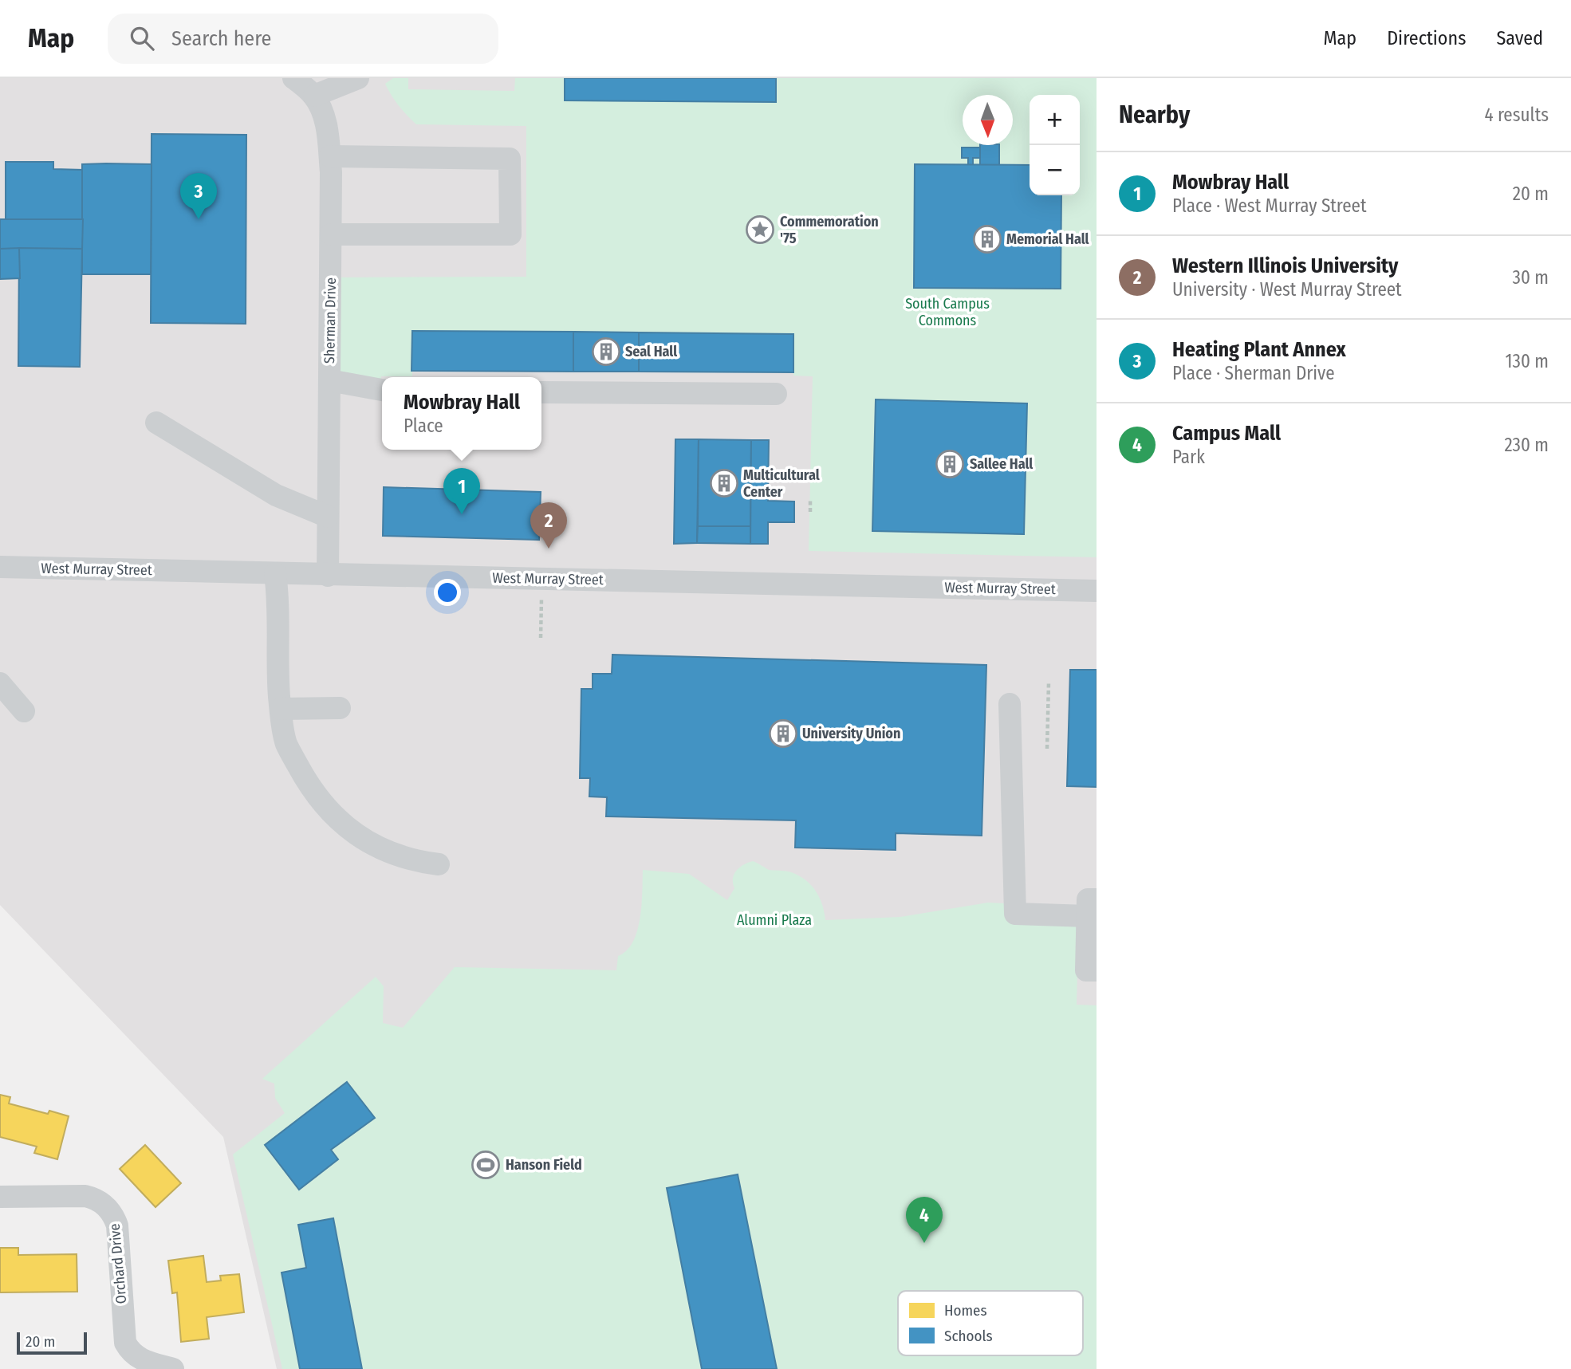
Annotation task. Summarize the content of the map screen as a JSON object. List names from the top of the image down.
{
  "streets": {
    "street": ["Sherman Drive", "West Murray Street", "Orchard Drive"]
  },
  "crossings": [
    ["Sherman Drive", "West Murray Street"]
  ],
  "parks": ["South Campus Commons", "Alumni Plaza"],
  "places": {
    "place": ["Commemoration '75"],
    "building": [
      "Memorial Hall",
      "Seal Hall",
      "Sallee Hall",
      "Multicultural Center",
      "University Union"
    ],
    "sports": ["Hanson Field"]
  },
  "legend": ["Homes", "Schools"],
  "scale_bar": "20 m",
  "north": "bottom",
  "page": {
    "header": "Map",
    "search": "Search here",
    "nav": ["Map", "Directions", "Saved"],
    "heading": ["Nearby", "4 results"],
    "map_buttons": ["+", "−"],
    "list": [
      {
        "mark": "1",
        "name": "Mowbray Hall",
        "note": "Place · West Murray Street",
        "value": "20 m"
      },
      {
        "mark": "2",
        "name": "Western Illinois University",
        "note": "University · West Murray Street",
        "value": "30 m"
      },
      {
        "mark": "3",
        "name": "Heating Plant Annex",
        "note": "Place · Sherman Drive",
        "value": "130 m"
      },
      {
        "mark": "4",
        "name": "Campus Mall",
        "note": "Park",
        "value": "230 m"
      }
    ],
    "pins": [
      "3",
      "1",
      "2",
      "4"
    ],
    "popup": ["Mowbray Hall", "Place"],
    "scale": "20 m"
  }
}
